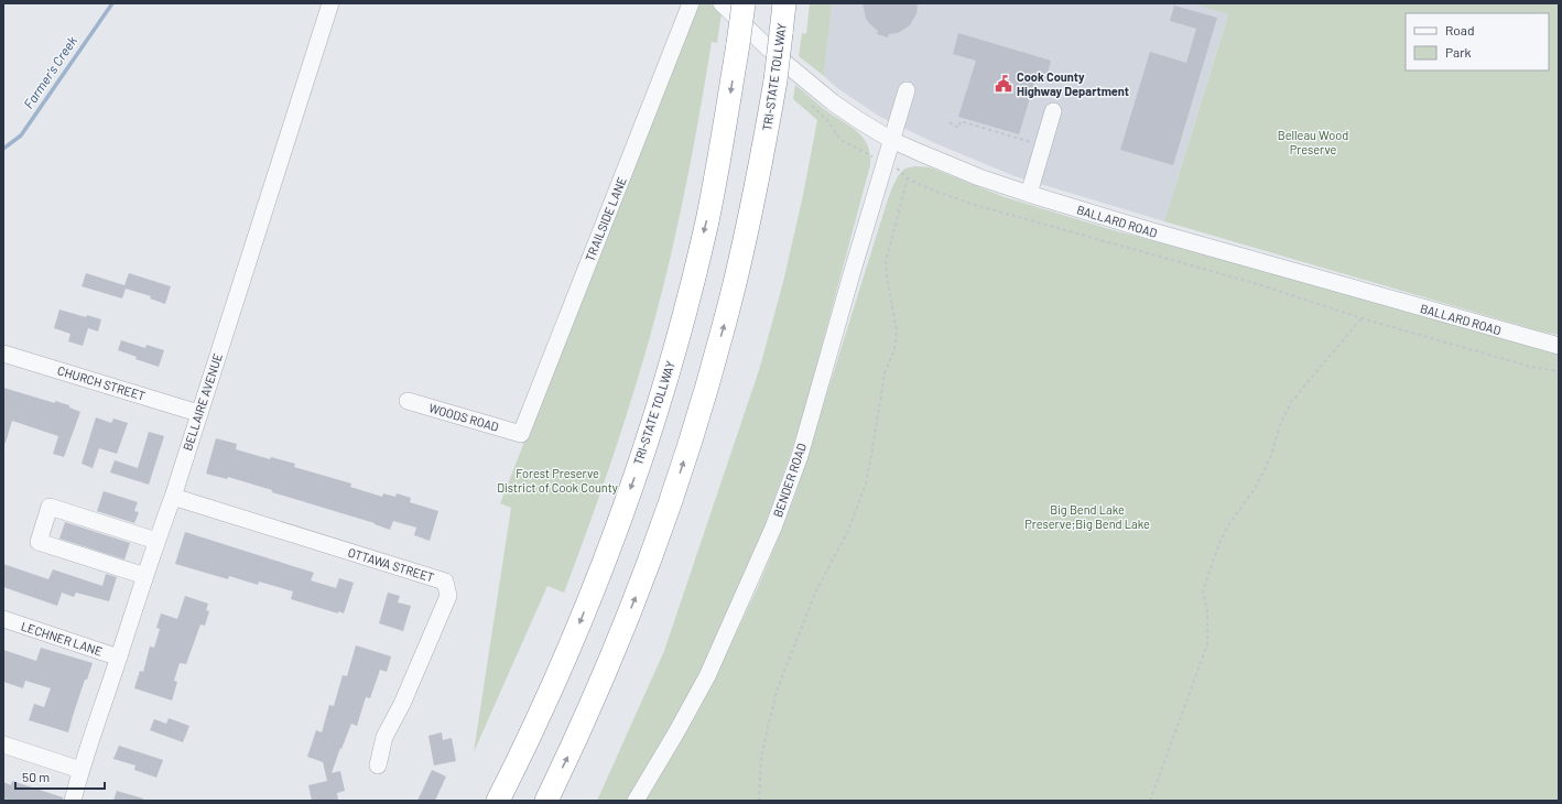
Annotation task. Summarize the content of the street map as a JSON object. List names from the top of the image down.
{
  "streets": {
    "highway": ["TRI-STATE TOLLWAY"],
    "street": [
      "TRAILSIDE LANE",
      "BALLARD ROAD",
      "CHURCH STREET",
      "BELLAIRE AVENUE",
      "WOODS ROAD",
      "BENDER ROAD",
      "OTTAWA STREET",
      "LECHNER LANE"
    ]
  },
  "crossings": [
    ["TRAILSIDE LANE", "WOODS ROAD"],
    ["BALLARD ROAD", "BENDER ROAD"],
    ["CHURCH STREET", "BELLAIRE AVENUE"],
    ["BELLAIRE AVENUE", "OTTAWA STREET"],
    ["BELLAIRE AVENUE", "LECHNER LANE"]
  ],
  "water": ["Farmer's Creek"],
  "parks": ["Belleau Wood Preserve", "Forest Preserve District of Cook County", "Big Bend Lake Preserve;Big Bend Lake"],
  "places": {
    "public building": ["Cook County Highway Department"]
  },
  "legend": ["Road", "Park"],
  "scale_bar": "50 m"
}
